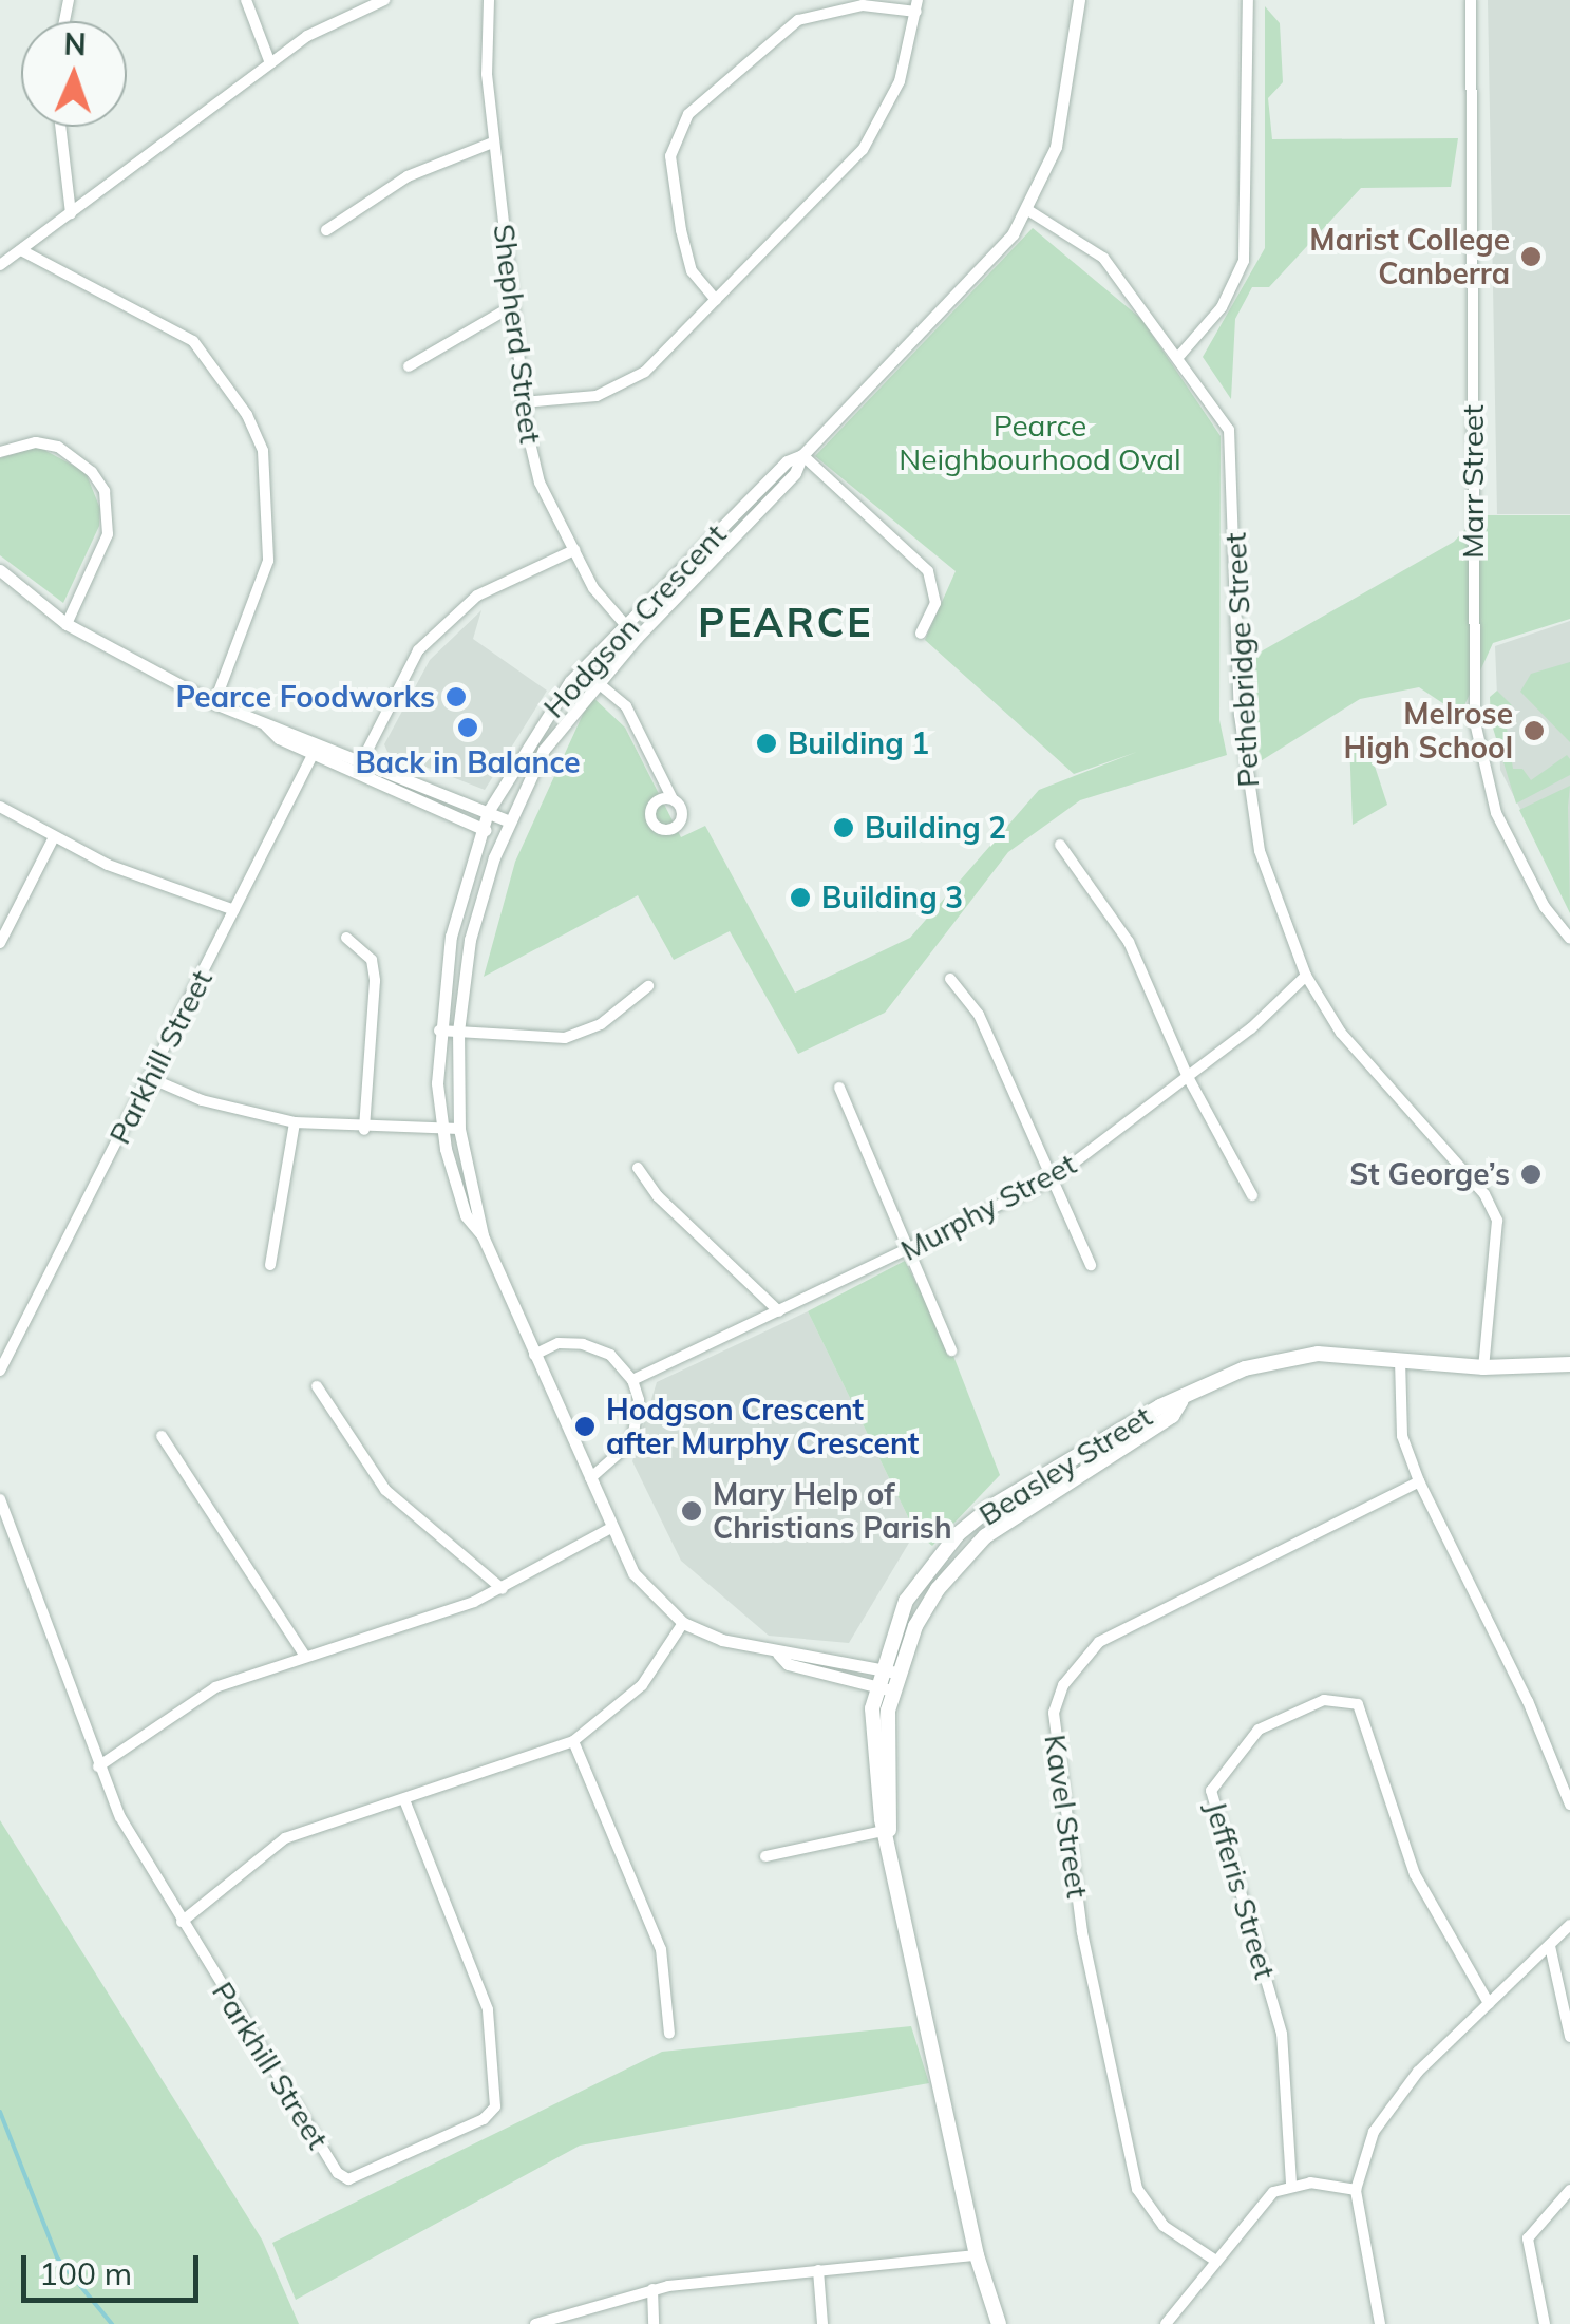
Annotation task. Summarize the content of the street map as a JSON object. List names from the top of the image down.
{
  "streets": {
    "main road": ["Beasley Street"],
    "street": [
      "Shepherd Street",
      "Marr Street",
      "Hodgson Crescent",
      "Pethebridge Street",
      "Parkhill Street",
      "Murphy Street",
      "Kavel Street",
      "Jefferis Street"
    ]
  },
  "crossings": [
    ["Shepherd Street", "Hodgson Crescent"],
    ["Hodgson Crescent", "Pethebridge Street"],
    ["Hodgson Crescent", "Beasley Street"],
    ["Pethebridge Street", "Murphy Street"],
    ["Pethebridge Street", "Beasley Street"]
  ],
  "districts": ["PEARCE"],
  "parks": ["Pearce Neighbourhood Oval"],
  "places": [
    "Marist College Canberra",
    "Pearce Foodworks",
    "Back in Balance",
    "Melrose High School",
    "Building 1",
    "Building 2",
    "Building 3",
    "St George’s",
    "Hodgson Crescent after Murphy Crescent",
    "Mary Help of Christians Parish"
  ],
  "scale_bar": "100 m",
  "north": "top"
}
